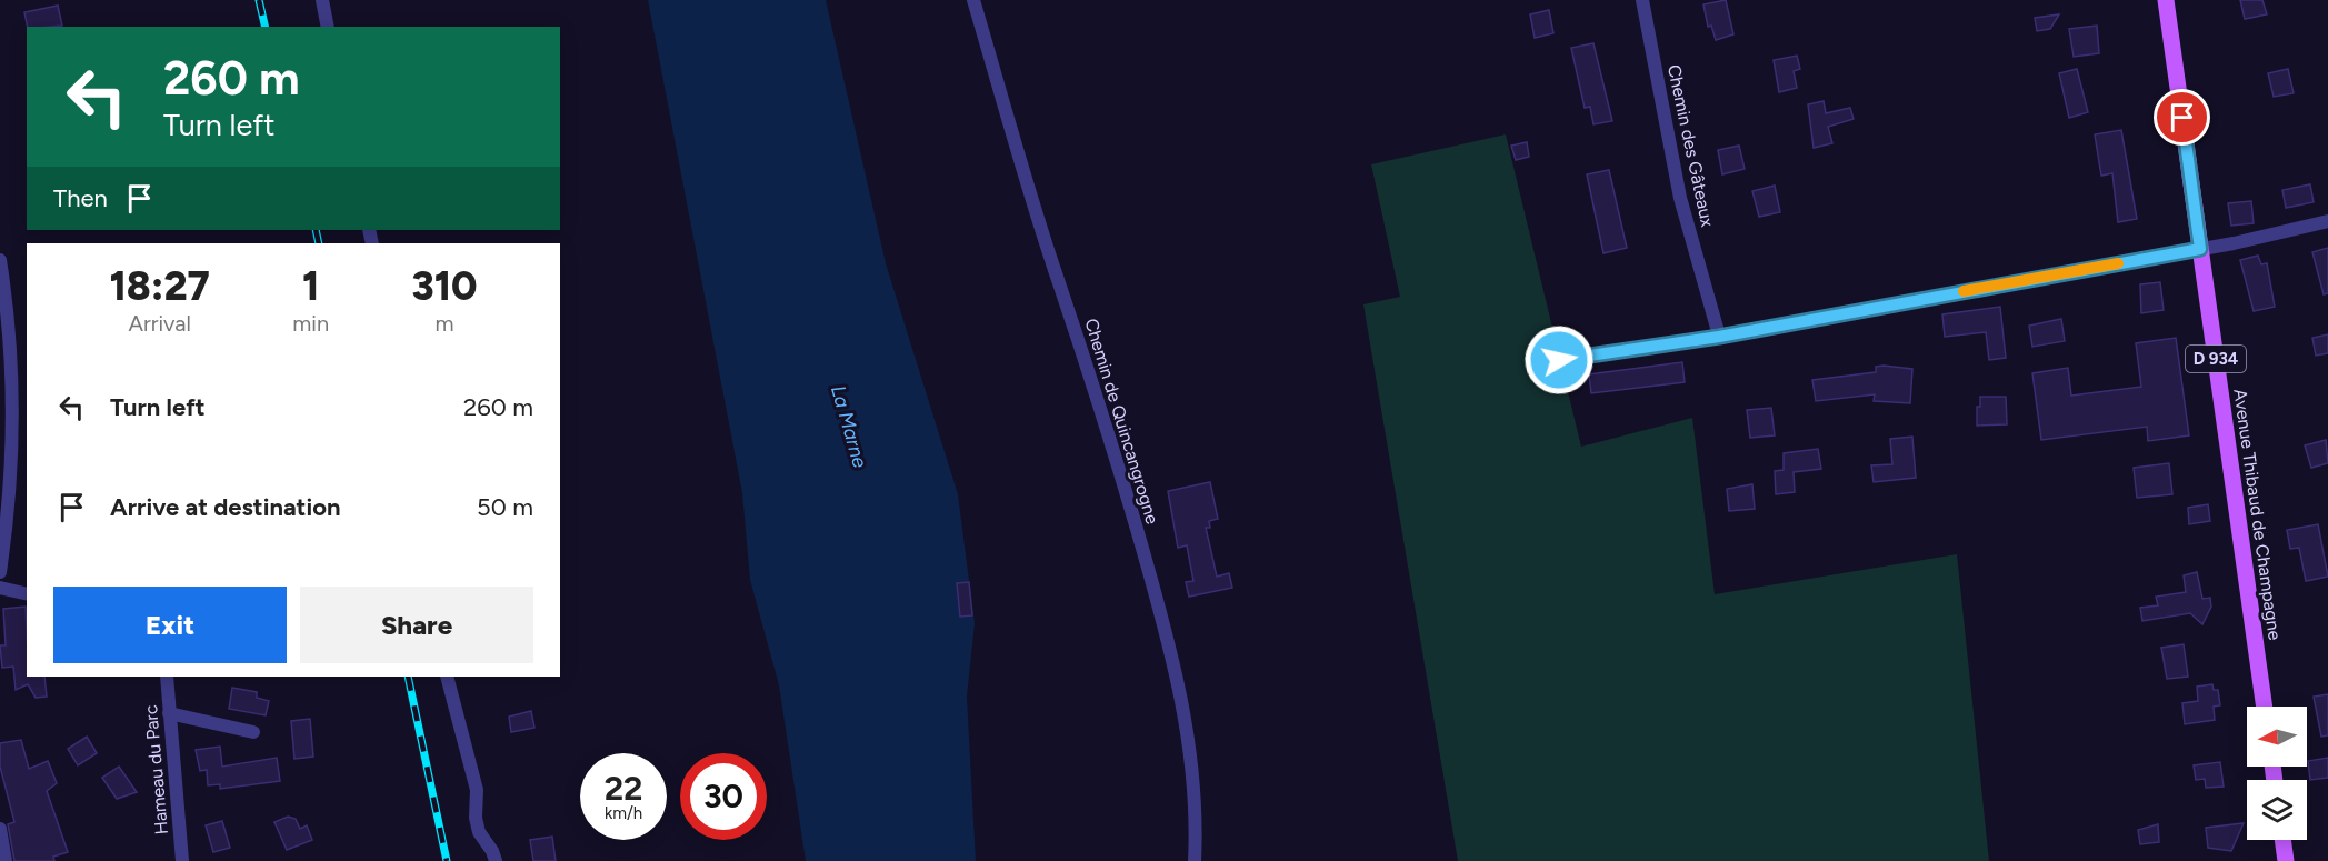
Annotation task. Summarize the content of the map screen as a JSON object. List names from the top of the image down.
{
  "streets": {
    "main road": ["D 934", "Avenue Thibaud de Champagne"],
    "street": ["Chemin des Gâteaux", "Chemin de Quincangrogne", "Hameau du Parc"]
  },
  "water": ["La Marne"],
  "north": "left",
  "page": {
    "turn": ["260 m", "Turn left"],
    "then": "Then",
    "eta": [
      "18:27",
      "Arrival",
      "1",
      "min",
      "310",
      "m"
    ],
    "list": [
      {
        "name": "Turn left",
        "value": "260 m"
      },
      {
        "name": "Arrive at destination",
        "value": "50 m"
      }
    ],
    "buttons": ["Exit", "Share"],
    "speed": "22 km/h",
    "limit": "30"
  }
}
